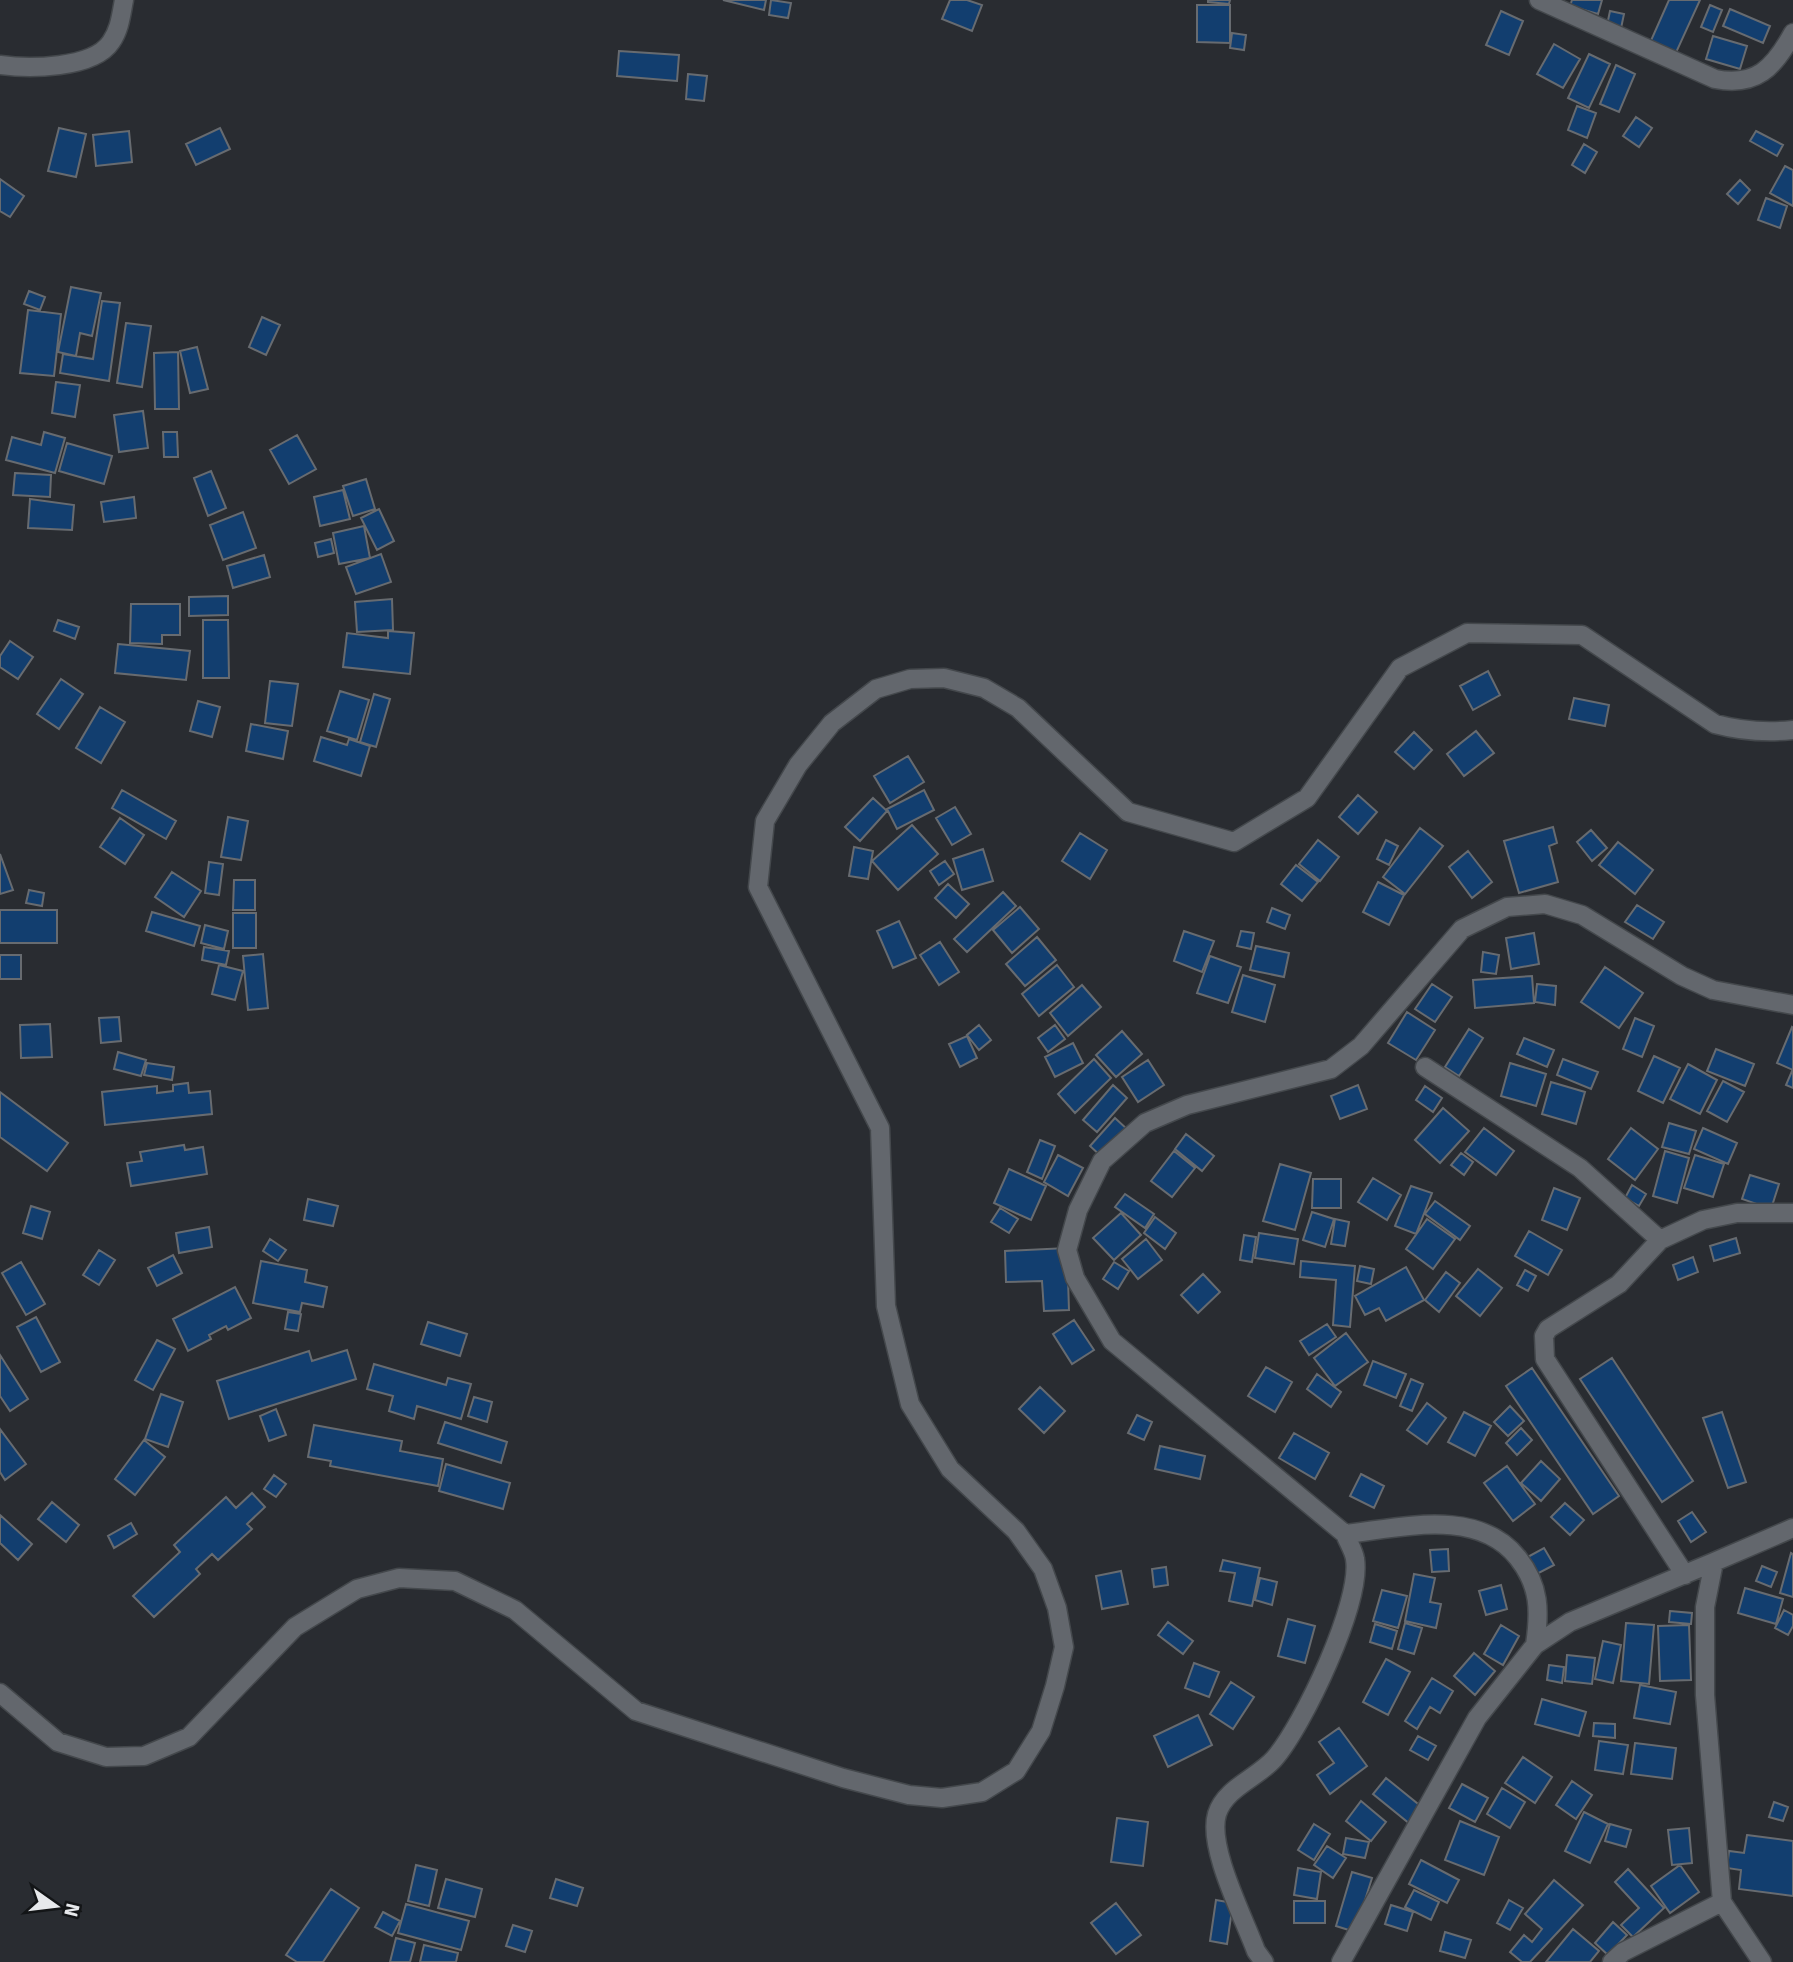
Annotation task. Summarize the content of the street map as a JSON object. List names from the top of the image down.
{
  "north": "right"
}
